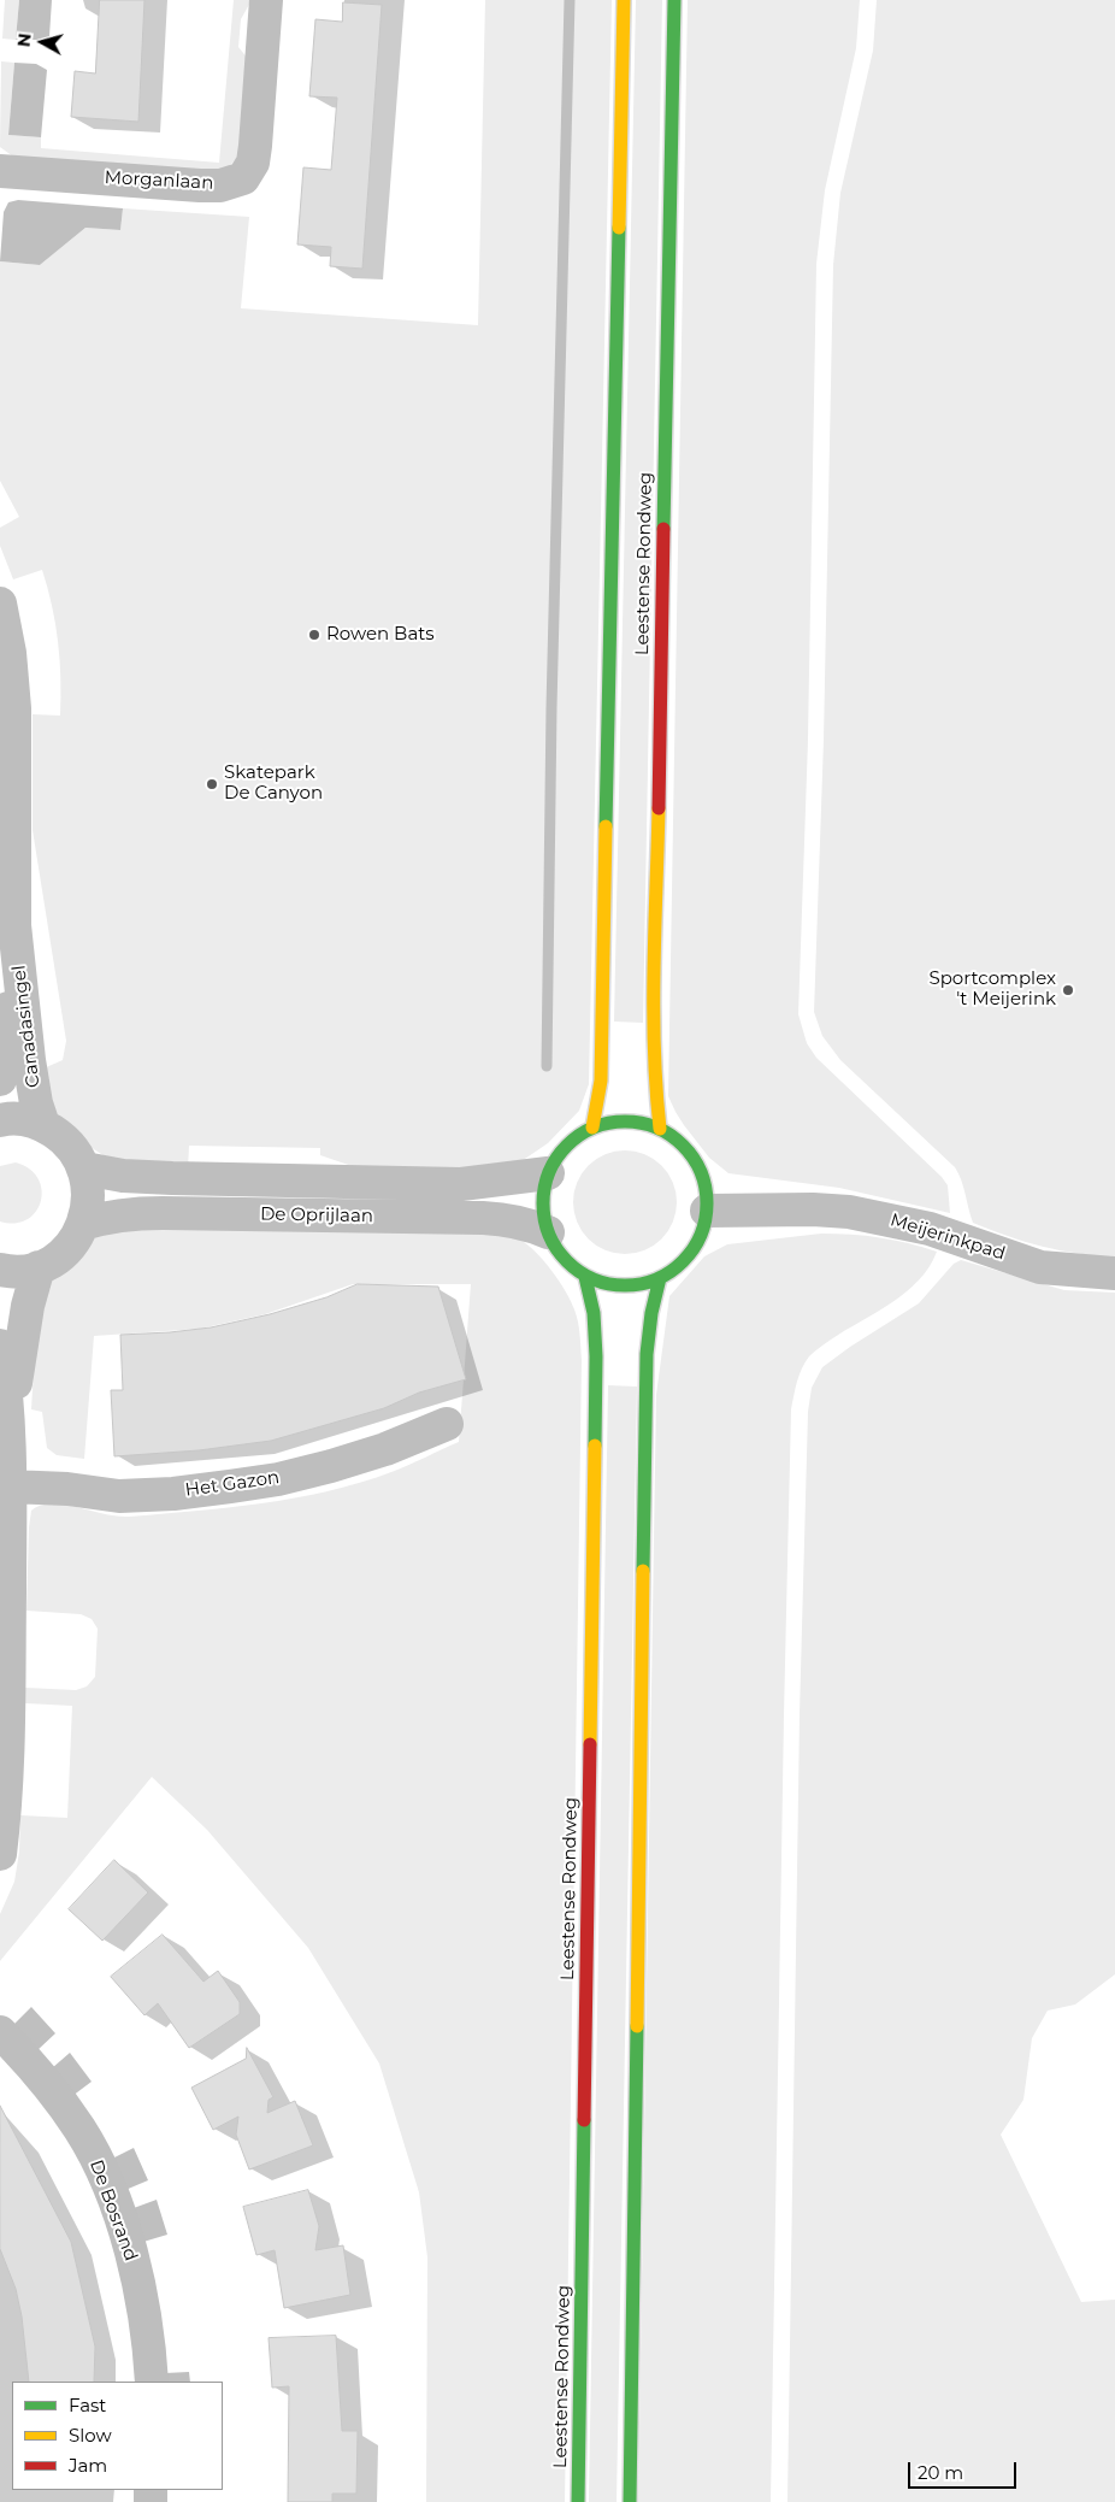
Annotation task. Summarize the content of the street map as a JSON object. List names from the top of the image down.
{
  "streets": {
    "main road": ["Leestense Rondweg"],
    "street": [
      "Morganlaan",
      "Canadasingel",
      "De Oprijlaan",
      "Meijerinkpad",
      "Het Gazon",
      "De Bosrand"
    ]
  },
  "crossings": [
    ["Leestense Rondweg", "De Oprijlaan"],
    ["Leestense Rondweg", "Meijerinkpad"],
    ["De Oprijlaan", "Meijerinkpad"]
  ],
  "places": ["Rowen Bats", "Skatepark De Canyon", "Sportcomplex 't Meijerink"],
  "legend": ["Fast", "Slow", "Jam"],
  "scale_bar": "20 m",
  "north": "left"
}
